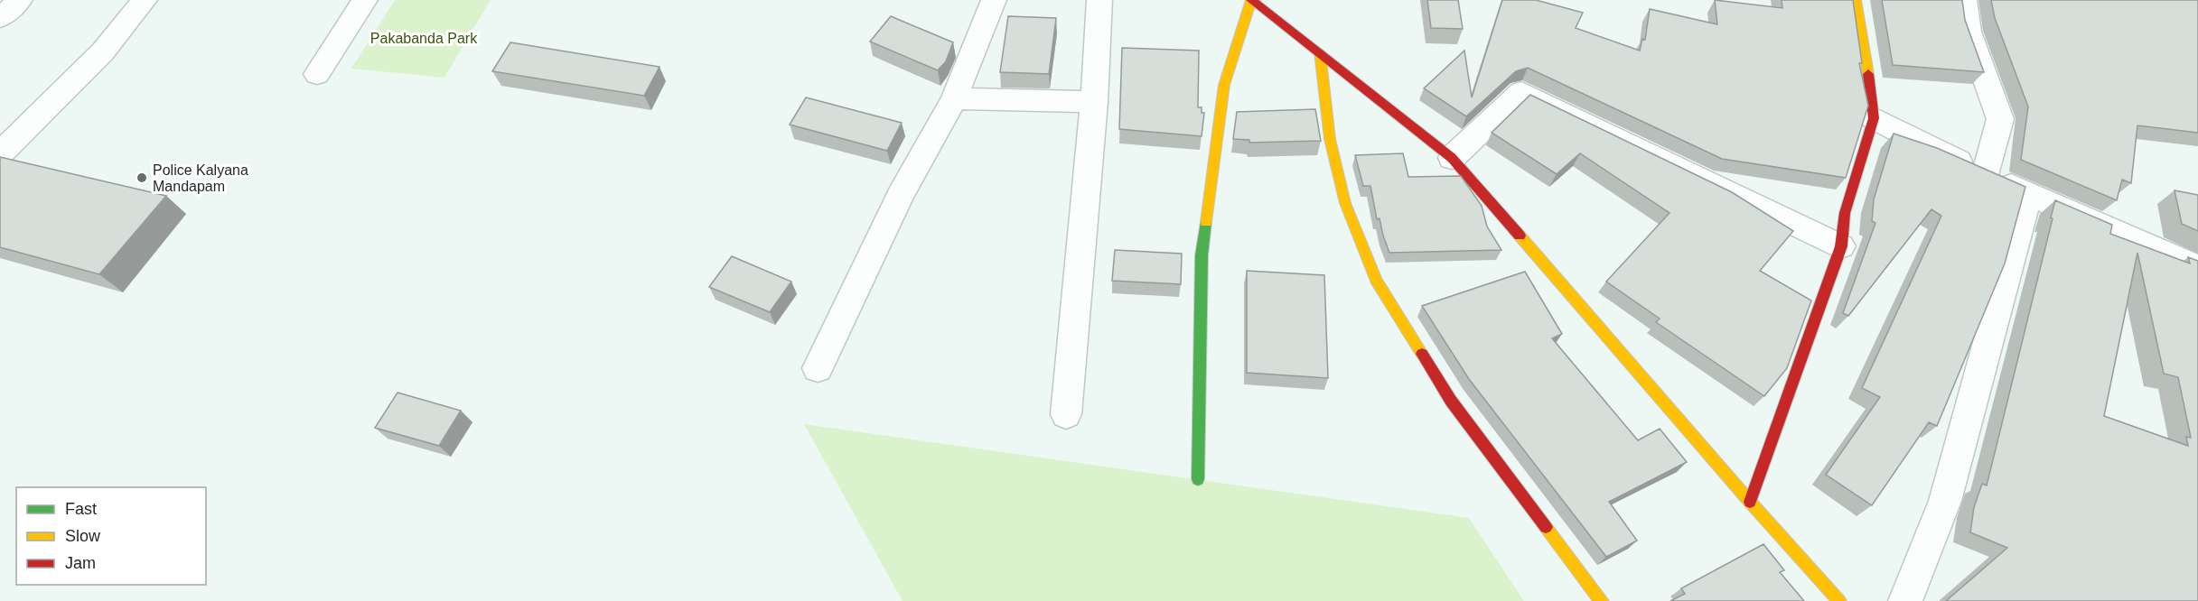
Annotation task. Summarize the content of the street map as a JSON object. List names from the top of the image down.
{
  "parks": ["Pakabanda Park"],
  "places": ["Police Kalyana Mandapam"],
  "legend": ["Fast", "Slow", "Jam"]
}
